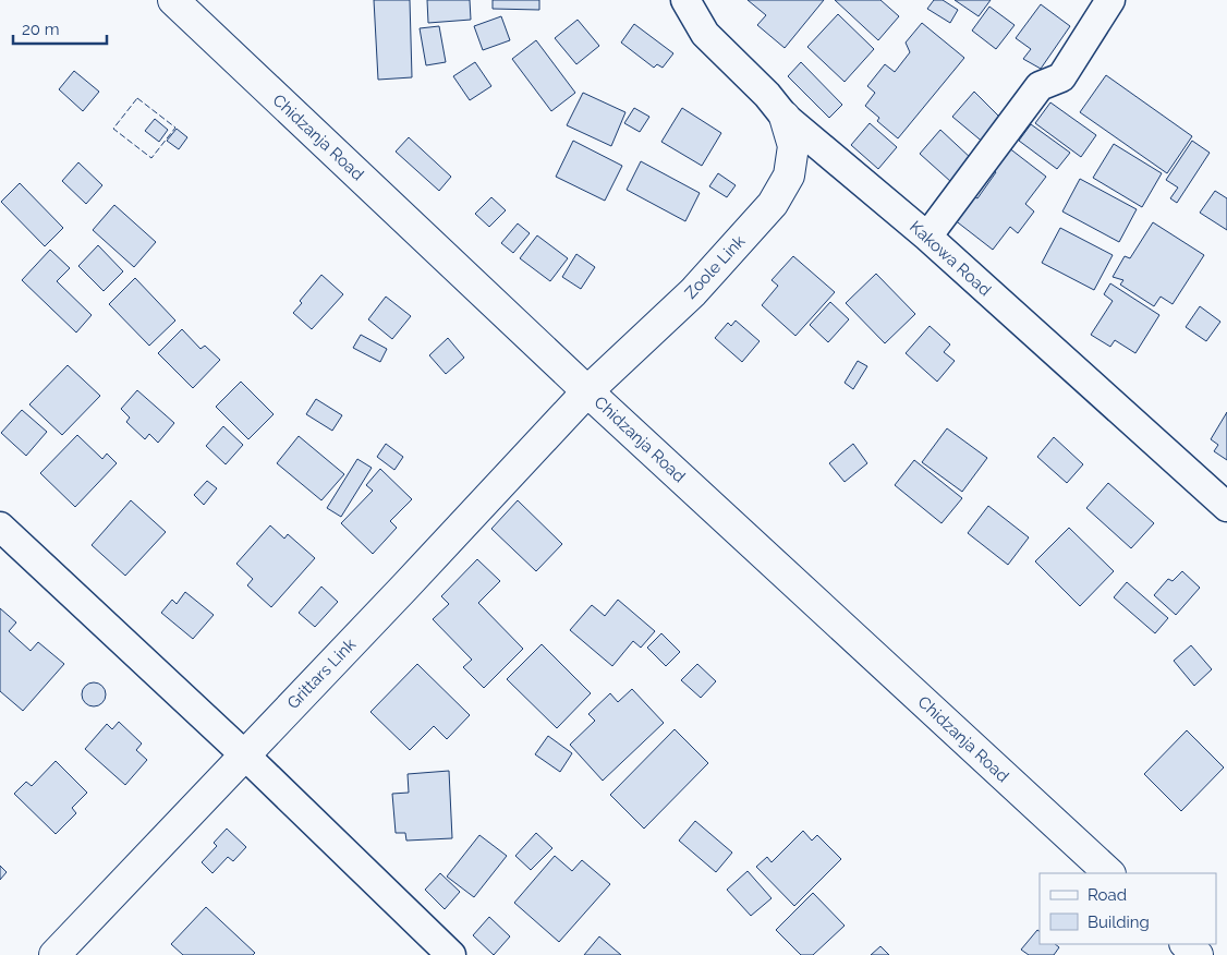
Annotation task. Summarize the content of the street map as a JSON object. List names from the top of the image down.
{
  "streets": {
    "street": [
      "Chidzanja Road",
      "Kakowa Road",
      "Zoole Link",
      "Grittars Link"
    ]
  },
  "crossings": [
    ["Chidzanja Road", "Zoole Link"],
    ["Chidzanja Road", "Grittars Link"],
    ["Kakowa Road", "Zoole Link"],
    ["Zoole Link", "Grittars Link"]
  ],
  "legend": ["Road", "Building"],
  "scale_bar": "20 m"
}
